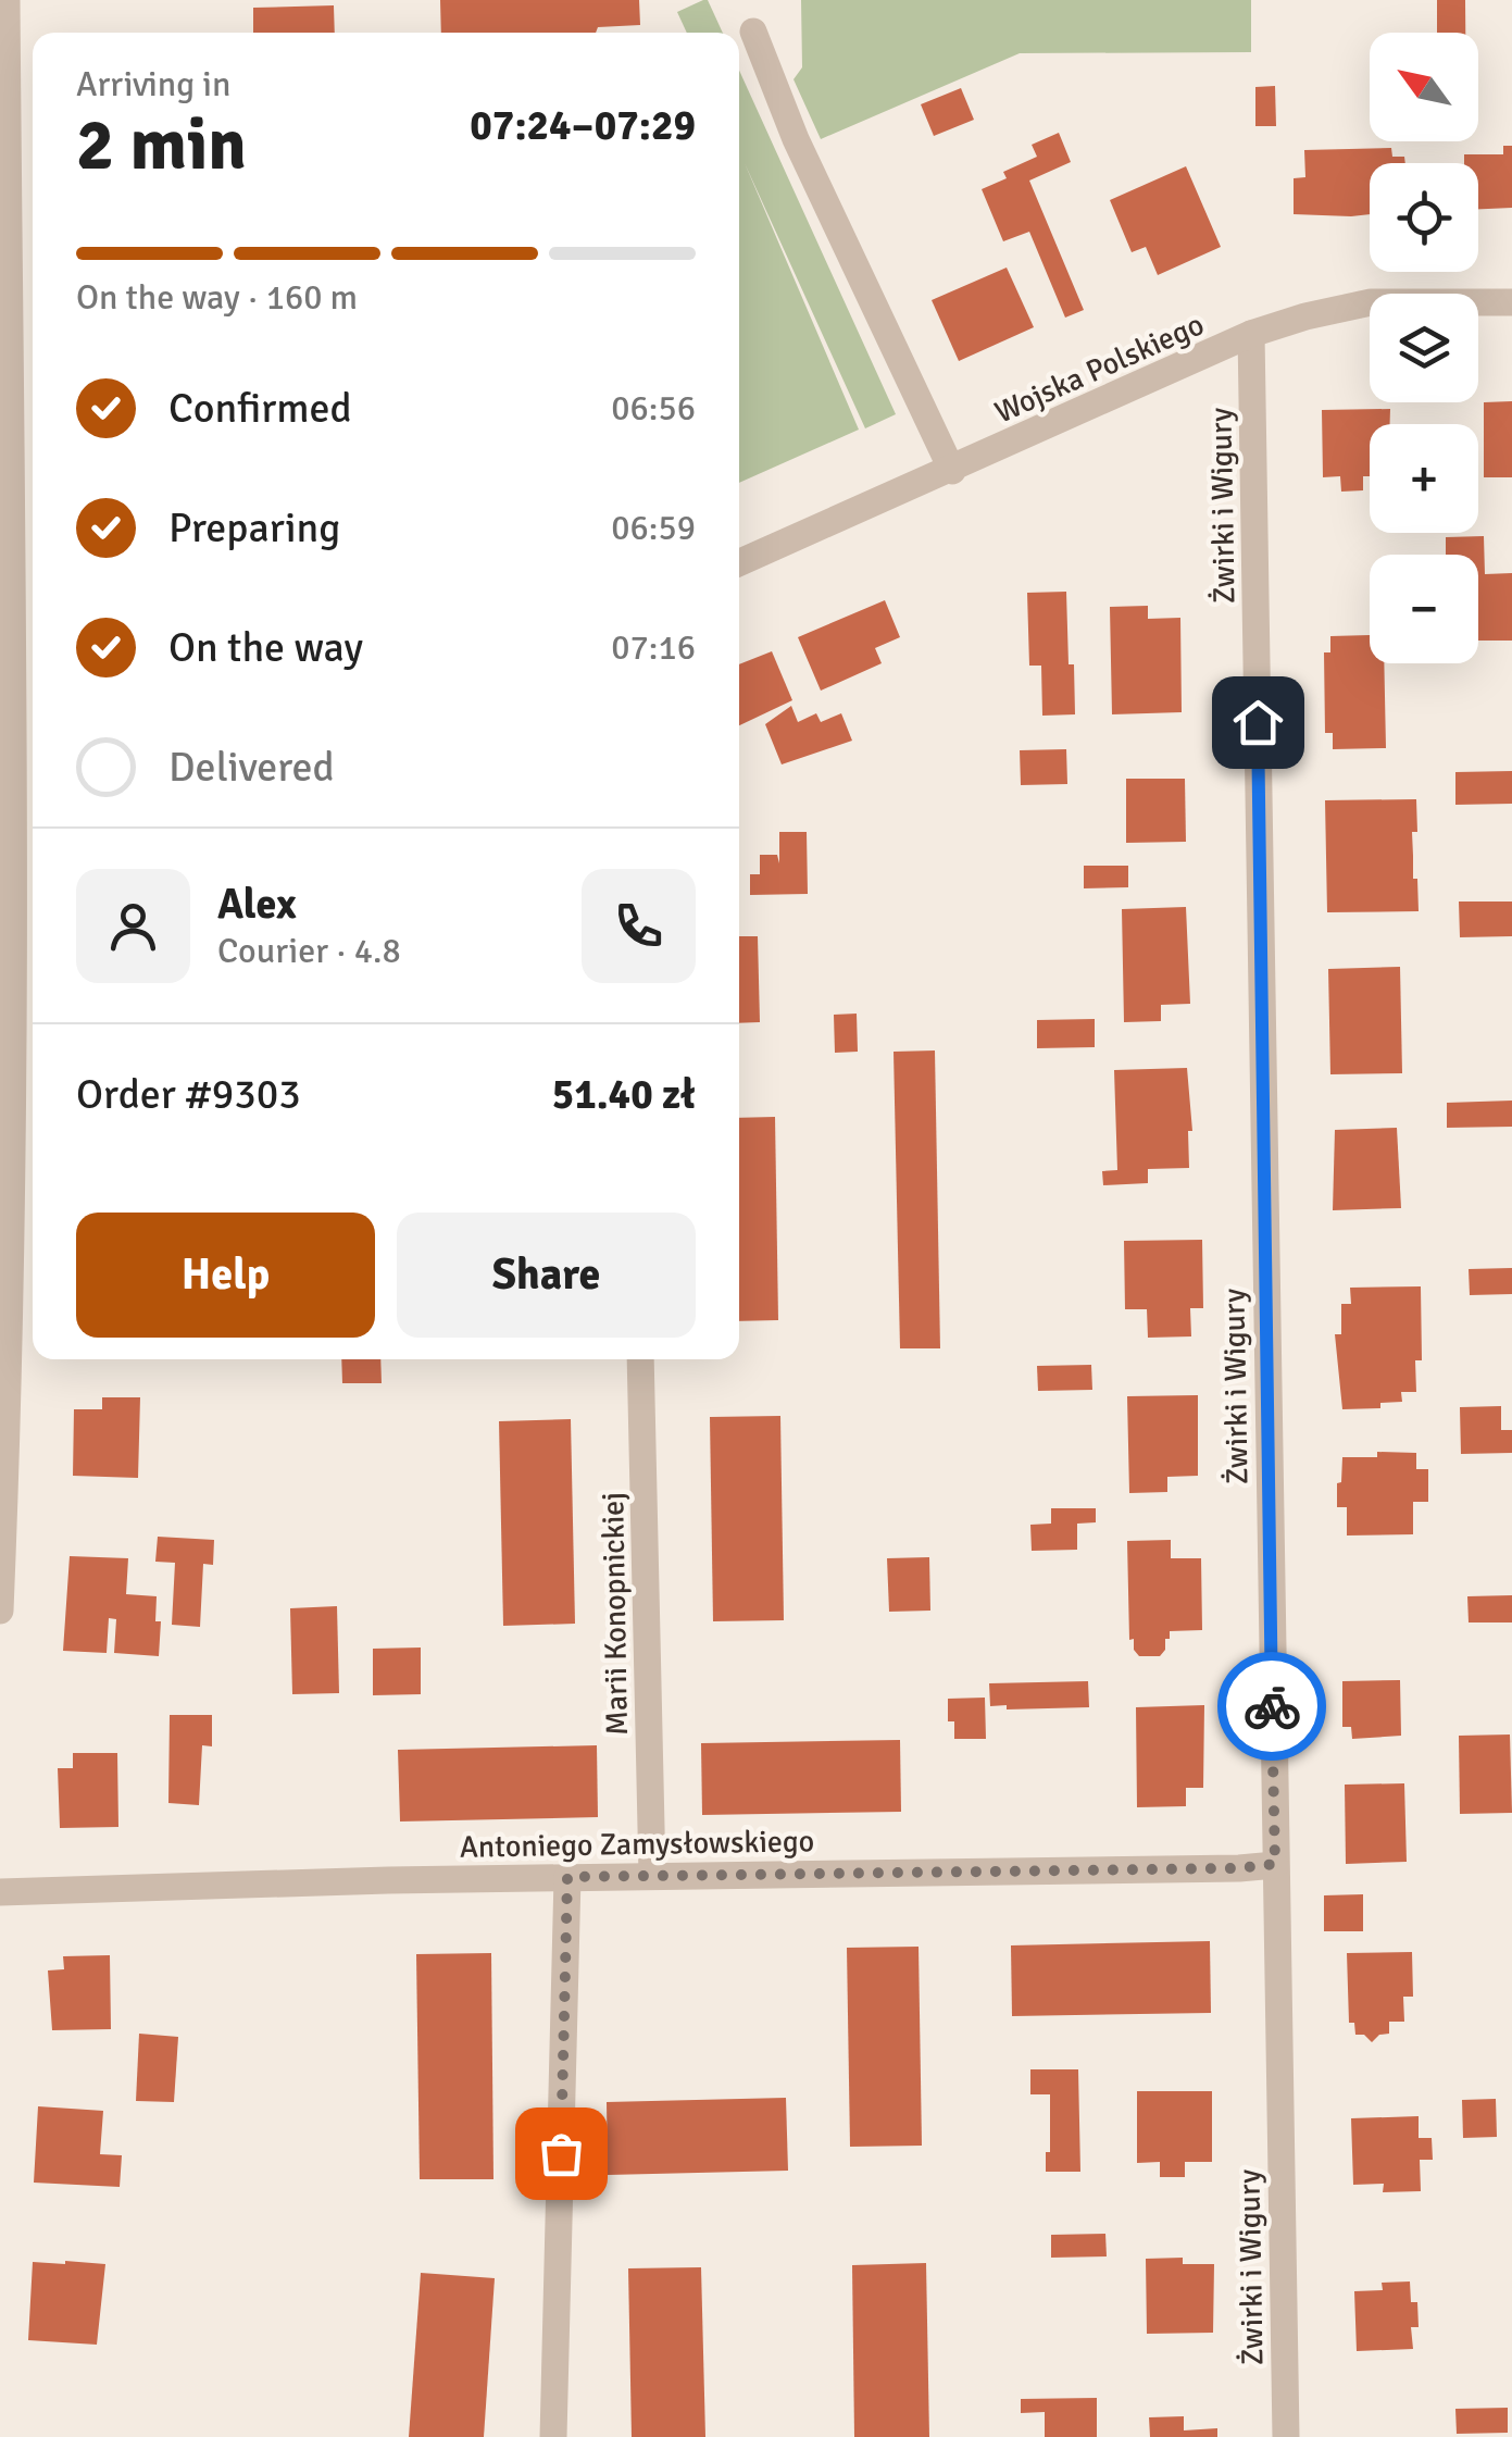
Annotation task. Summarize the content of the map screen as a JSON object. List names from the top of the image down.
{
  "streets": {
    "street": [
      "Wojska Polskiego",
      "Żwirki i Wigury",
      "Marii Konopnickiej",
      "Antoniego Zamysłowskiego"
    ]
  },
  "crossings": [
    ["Wojska Polskiego", "Żwirki i Wigury"],
    ["Żwirki i Wigury", "Antoniego Zamysłowskiego"],
    ["Marii Konopnickiej", "Antoniego Zamysłowskiego"]
  ],
  "north": "top left",
  "page": {
    "map_buttons": ["+", "−"],
    "heading": ["2 min", "Arriving in", "07:24–07:29"],
    "panel": [
      "Alex",
      "Courier · 4.8",
      "Order #9303",
      "51.40 zł"
    ],
    "bar": "On the way · 160 m",
    "list": [
      ["Confirmed", "06:56"],
      ["Preparing", "06:59"],
      ["On the way", "07:16"],
      "Delivered"
    ],
    "buttons": ["Help", "Share"]
  }
}
